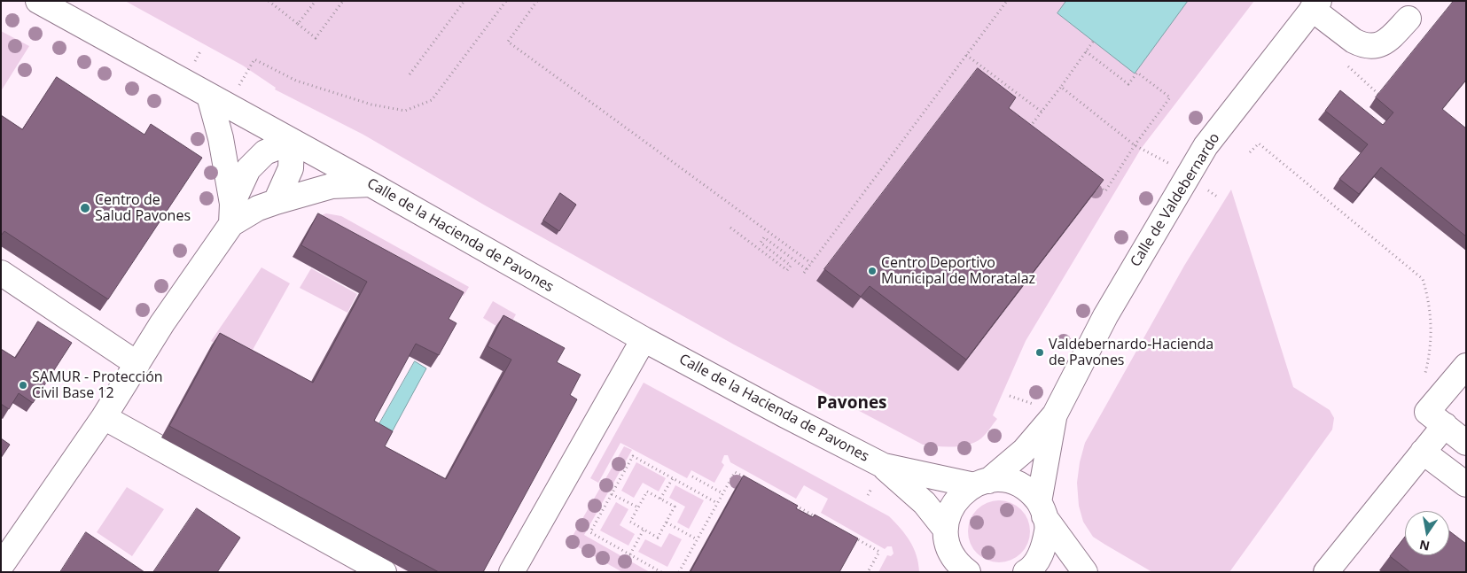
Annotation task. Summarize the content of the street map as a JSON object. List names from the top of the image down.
{
  "streets": {
    "street": ["Calle de Valdebernardo", "Calle de la Hacienda de Pavones"]
  },
  "crossings": [
    ["Calle de Valdebernardo", "Calle de la Hacienda de Pavones"]
  ],
  "districts": ["Pavones"],
  "places": [
    "Centro de Salud Pavones",
    "Centro Deportivo Municipal de Moratalaz",
    "Valdebernardo-Hacienda de Pavones",
    "SAMUR - Protección Civil Base 12"
  ],
  "north": "bottom"
}
